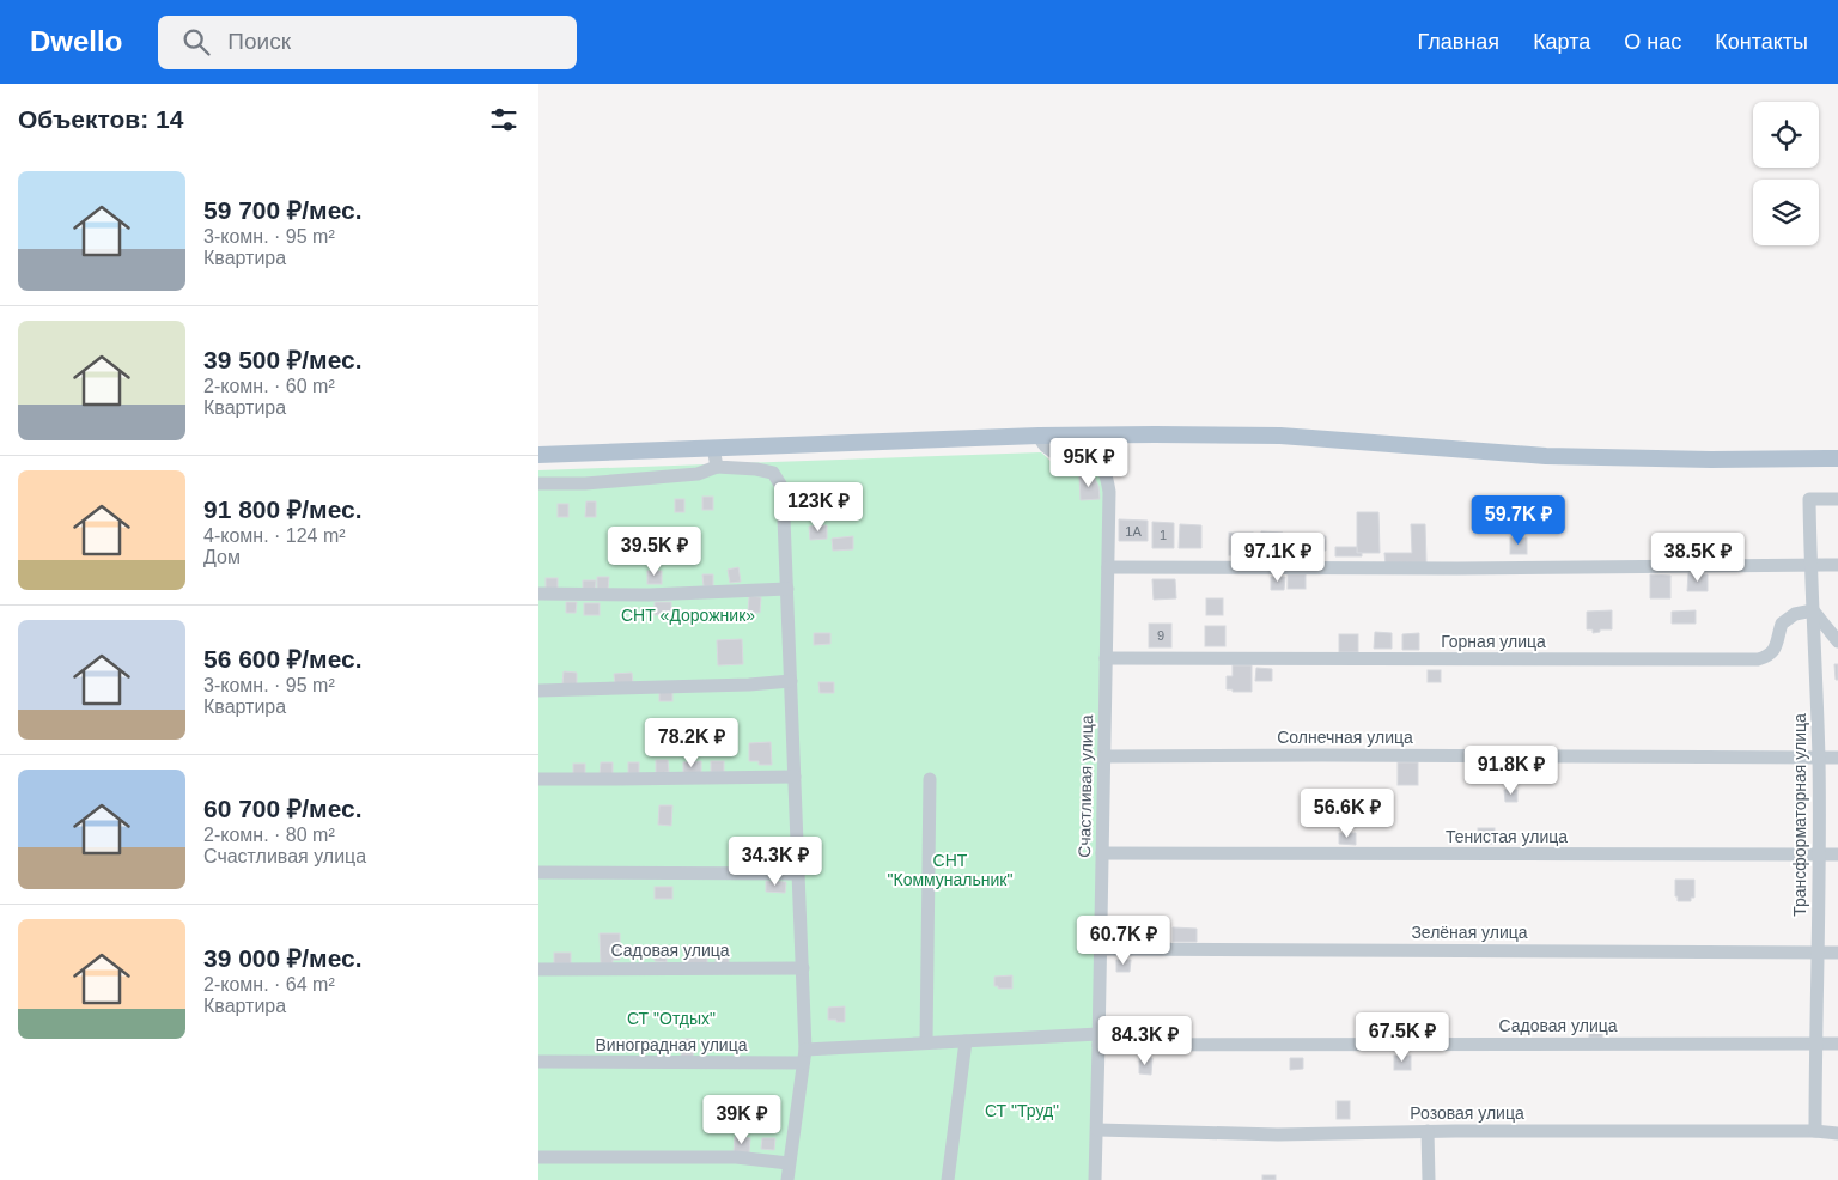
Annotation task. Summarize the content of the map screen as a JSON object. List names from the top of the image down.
{
  "streets": {
    "street": [
      "Горная улица",
      "Солнечная улица",
      "Счастливая улица",
      "Трансформаторная улица",
      "Тенистая улица",
      "Зелёная улица",
      "Садовая улица",
      "Виноградная улица",
      "Розовая улица"
    ]
  },
  "crossings": [
    ["Горная улица", "Счастливая улица"],
    ["Горная улица", "Трансформаторная улица"],
    ["Солнечная улица", "Счастливая улица"],
    ["Солнечная улица", "Трансформаторная улица"],
    ["Счастливая улица", "Тенистая улица"],
    ["Счастливая улица", "Зелёная улица"],
    ["Счастливая улица", "Садовая улица"],
    ["Счастливая улица", "Розовая улица"],
    ["Трансформаторная улица", "Тенистая улица"],
    ["Трансформаторная улица", "Зелёная улица"],
    ["Трансформаторная улица", "Садовая улица"],
    ["Трансформаторная улица", "Розовая улица"],
    ["Садовая улица", "Виноградная улица"]
  ],
  "parks": [
    "СНТ «Дорожник»",
    "СНТ \"Коммунальник\"",
    "СТ \"Отдых\"",
    "СТ \"Труд\""
  ],
  "house_numbers": ["1А", "1", "9"],
  "page": {
    "header": "Dwello",
    "search": "Поиск",
    "nav": [
      "Главная",
      "Карта",
      "О нас",
      "Контакты"
    ],
    "heading": "Объектов: 14",
    "list": [
      {
        "name": "59 700 ₽/мес.",
        "note": "3-комн. · 95 m² · Квартира"
      },
      {
        "name": "39 500 ₽/мес.",
        "note": "2-комн. · 60 m² · Квартира"
      },
      {
        "name": "91 800 ₽/мес.",
        "note": "4-комн. · 124 m² · Дом"
      },
      {
        "name": "56 600 ₽/мес.",
        "note": "3-комн. · 95 m² · Квартира"
      },
      {
        "name": "60 700 ₽/мес.",
        "note": "2-комн. · 80 m² · Счастливая улица"
      },
      {
        "name": "39 000 ₽/мес.",
        "note": "2-комн. · 64 m² · Квартира"
      }
    ],
    "price": [
      "95K ₽",
      "123K ₽",
      "59.7K ₽",
      "39.5K ₽",
      "97.1K ₽",
      "38.5K ₽",
      "78.2K ₽",
      "91.8K ₽",
      "56.6K ₽",
      "34.3K ₽",
      "60.7K ₽",
      "67.5K ₽",
      "84.3K ₽",
      "39K ₽"
    ]
  }
}
